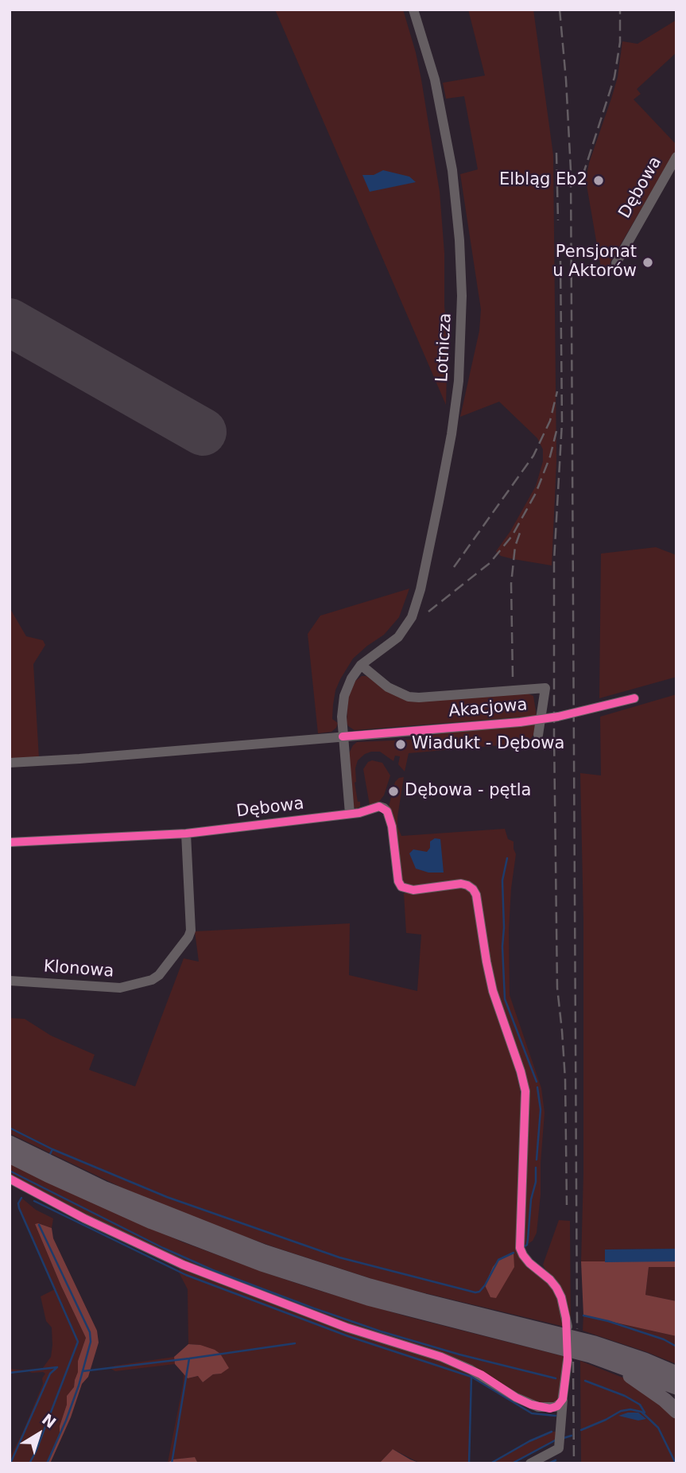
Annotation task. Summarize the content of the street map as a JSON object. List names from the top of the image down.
{
  "streets": {
    "street": [
      "Dębowa",
      "Lotnicza",
      "Akacjowa",
      "Klonowa"
    ]
  },
  "crossings": [
    ["Dębowa", "Klonowa"]
  ],
  "places": [
    "Elbląg Eb2",
    "Pensjonat u Aktorów",
    "Wiadukt - Dębowa",
    "Dębowa - pętla"
  ],
  "north": "top right"
}
